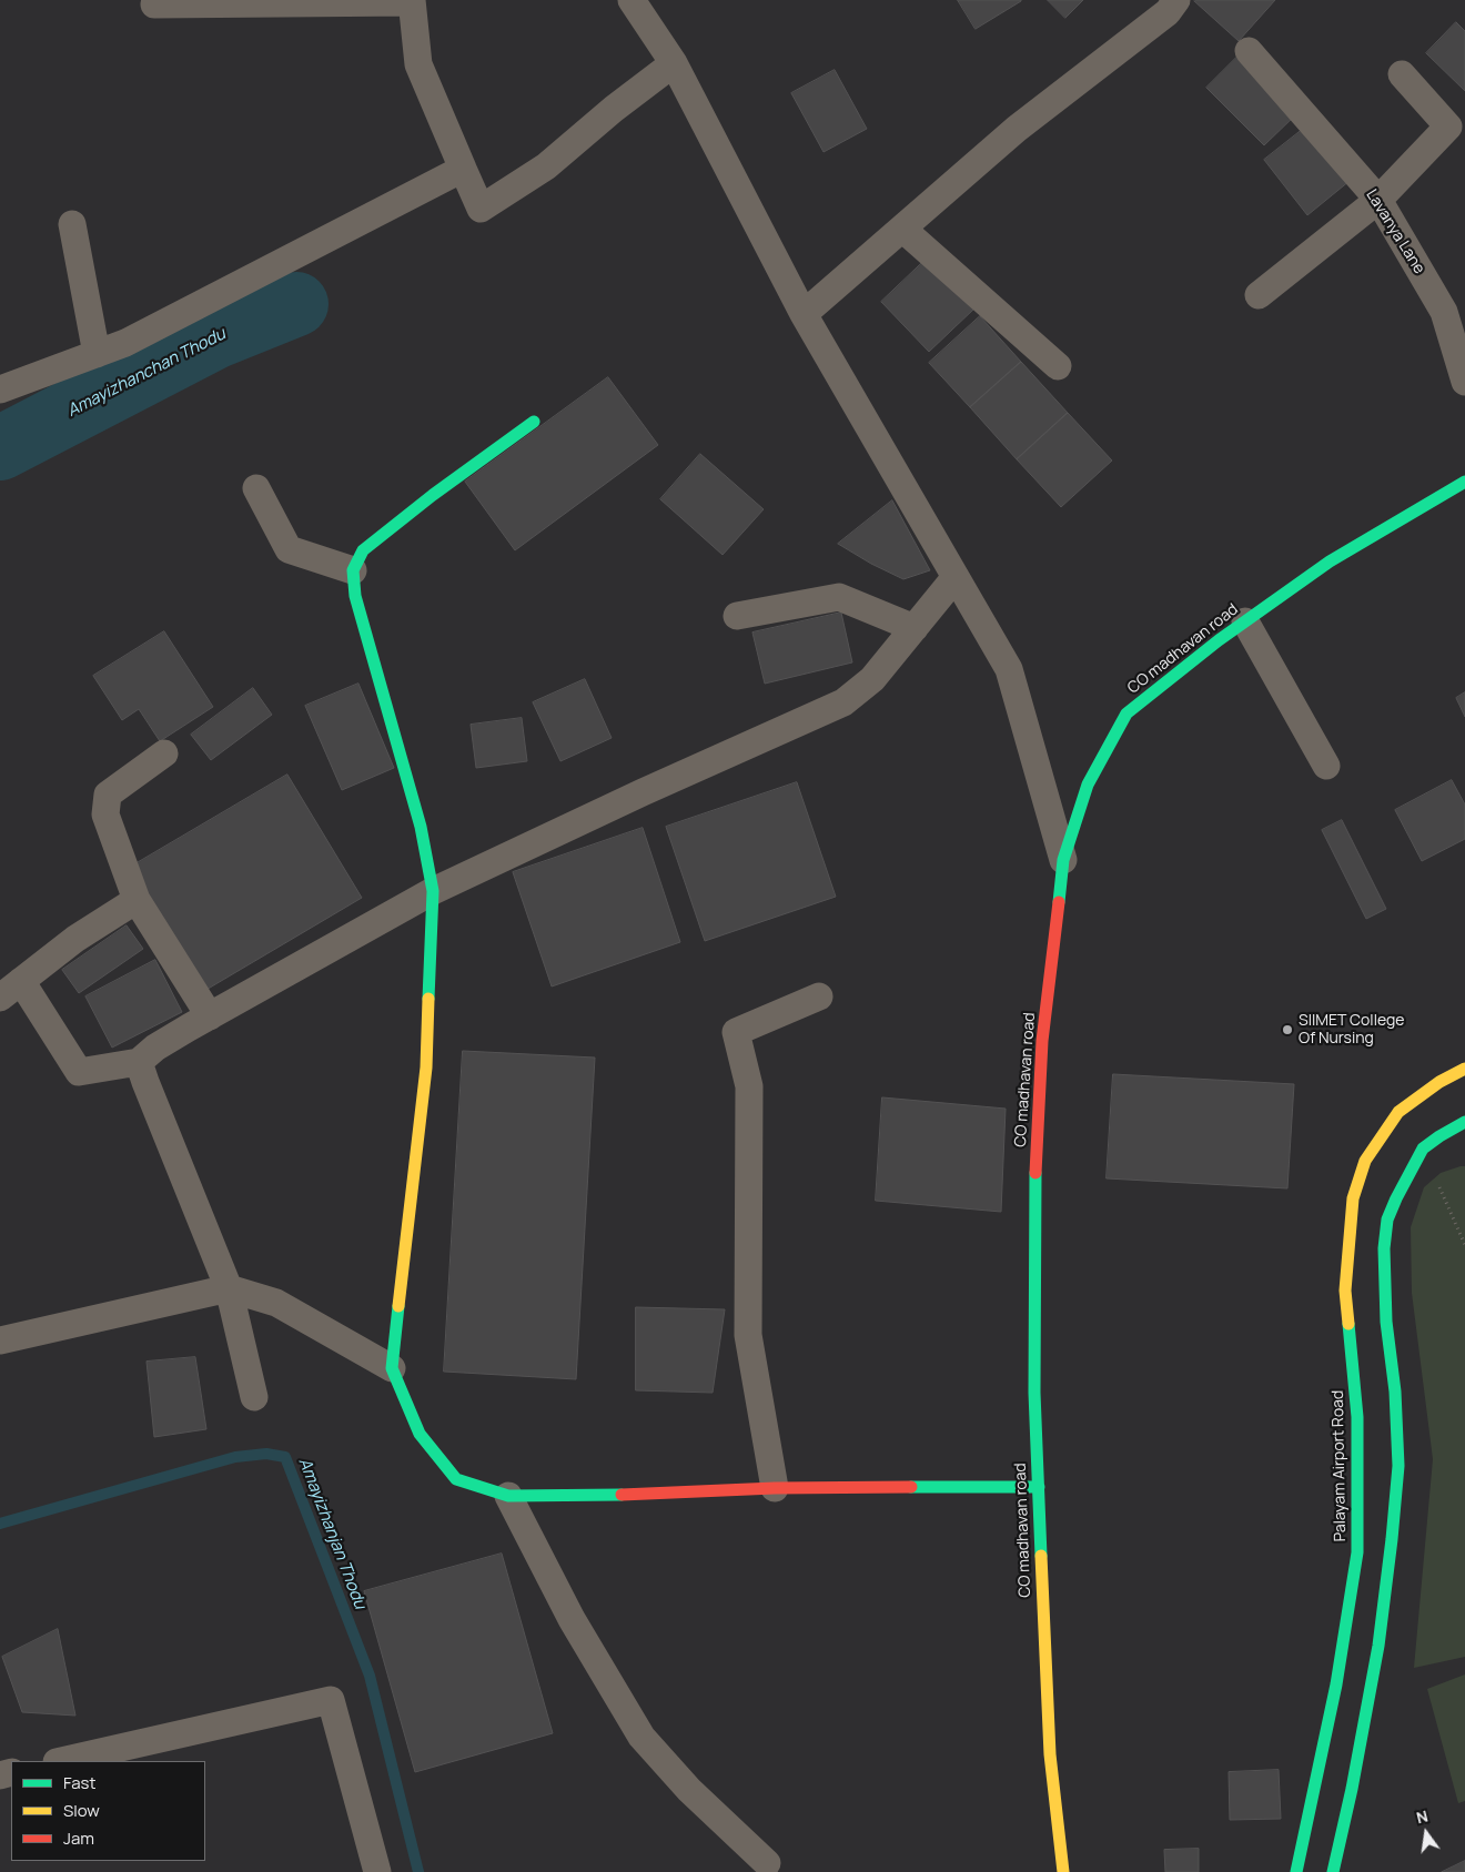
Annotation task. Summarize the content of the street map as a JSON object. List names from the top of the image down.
{
  "streets": {
    "street": ["Lavanya Lane", "CO madhavan road", "Palayam Airport Road"]
  },
  "water": ["Amayizhanchan Thodu", "Amayizhanjan Thodu"],
  "places": ["SIIMET College Of Nursing"],
  "legend": ["Fast", "Slow", "Jam"],
  "north": "top"
}
